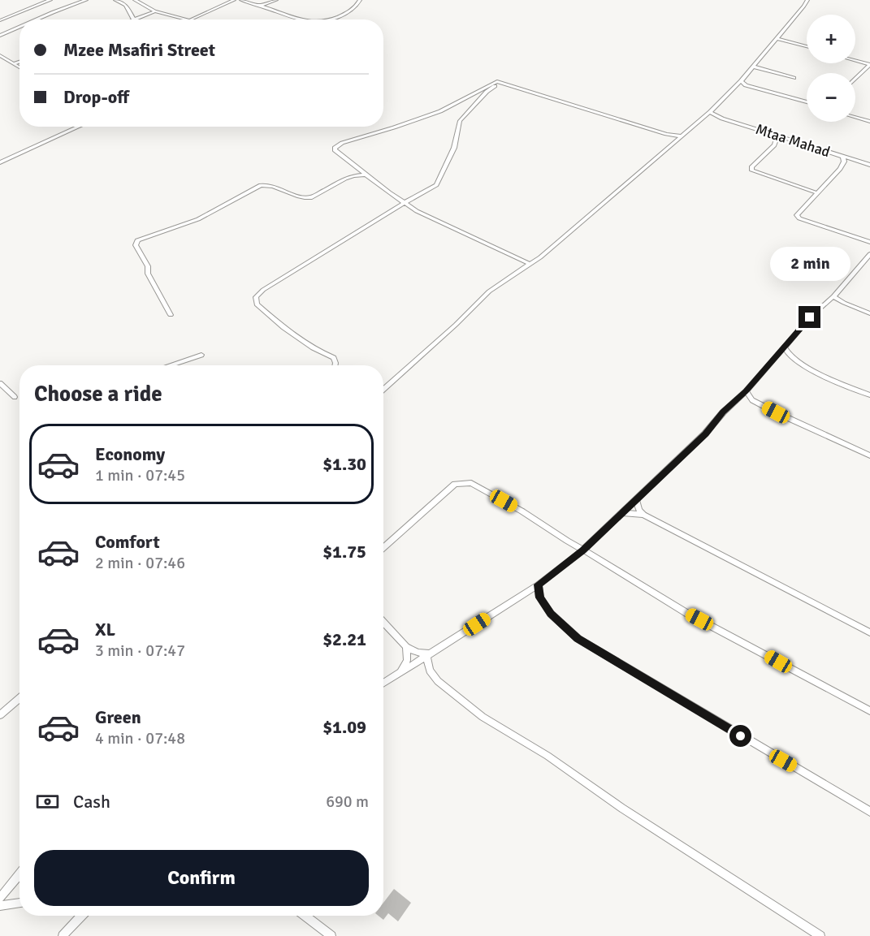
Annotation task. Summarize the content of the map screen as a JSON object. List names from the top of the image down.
{
  "streets": {
    "street": ["Mtaa Mahad"]
  },
  "page": {
    "map_buttons": ["+", "−"],
    "banner": ["Mzee Msafiri Street", "Drop-off"],
    "bubble": "2 min",
    "heading": "Choose a ride",
    "list": [
      {
        "name": "Economy",
        "note": "1 min · 07:45",
        "value": "$1.30"
      },
      {
        "name": "Comfort",
        "note": "2 min · 07:46",
        "value": "$1.75"
      },
      {
        "name": "XL",
        "note": "3 min · 07:47",
        "value": "$2.21"
      },
      {
        "name": "Green",
        "note": "4 min · 07:48",
        "value": "$1.09"
      }
    ],
    "pay": ["Cash", "690 m"],
    "buttons": "Confirm"
  }
}
